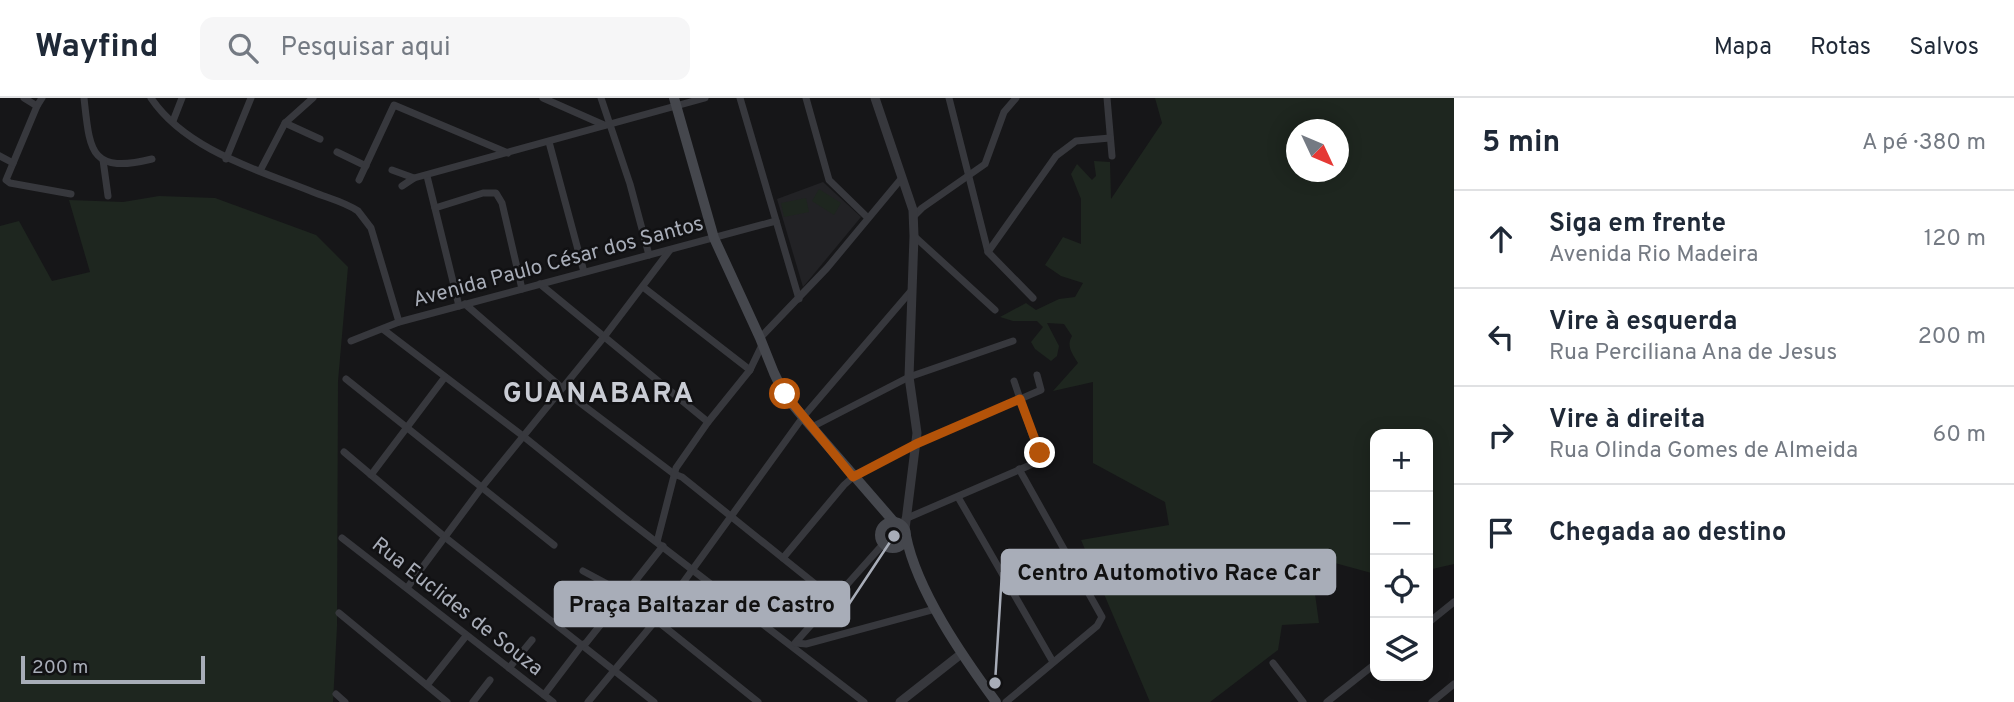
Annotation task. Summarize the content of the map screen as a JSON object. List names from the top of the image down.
{
  "streets": {
    "street": ["Avenida Paulo César dos Santos", "Rua Euclides de Souza"]
  },
  "districts": ["GUANABARA"],
  "places": ["Praça Baltazar de Castro", "Centro Automotivo Race Car"],
  "scale_bar": "200 m",
  "north": "bottom right",
  "page": {
    "header": "Wayfind",
    "search": "Pesquisar aqui",
    "nav": ["Mapa", "Rotas", "Salvos"],
    "heading": ["5 min", "A pé · 380 m"],
    "list": [
      ["Siga em frente", "Avenida Rio Madeira", "120 m"],
      ["Vire à esquerda", "Rua Perciliana Ana de Jesus", "200 m"],
      ["Vire à direita", "Rua Olinda Gomes de Almeida", "60 m"],
      "Chegada ao destino"
    ],
    "map_buttons": ["+", "−"],
    "scale": "200 m"
  }
}
